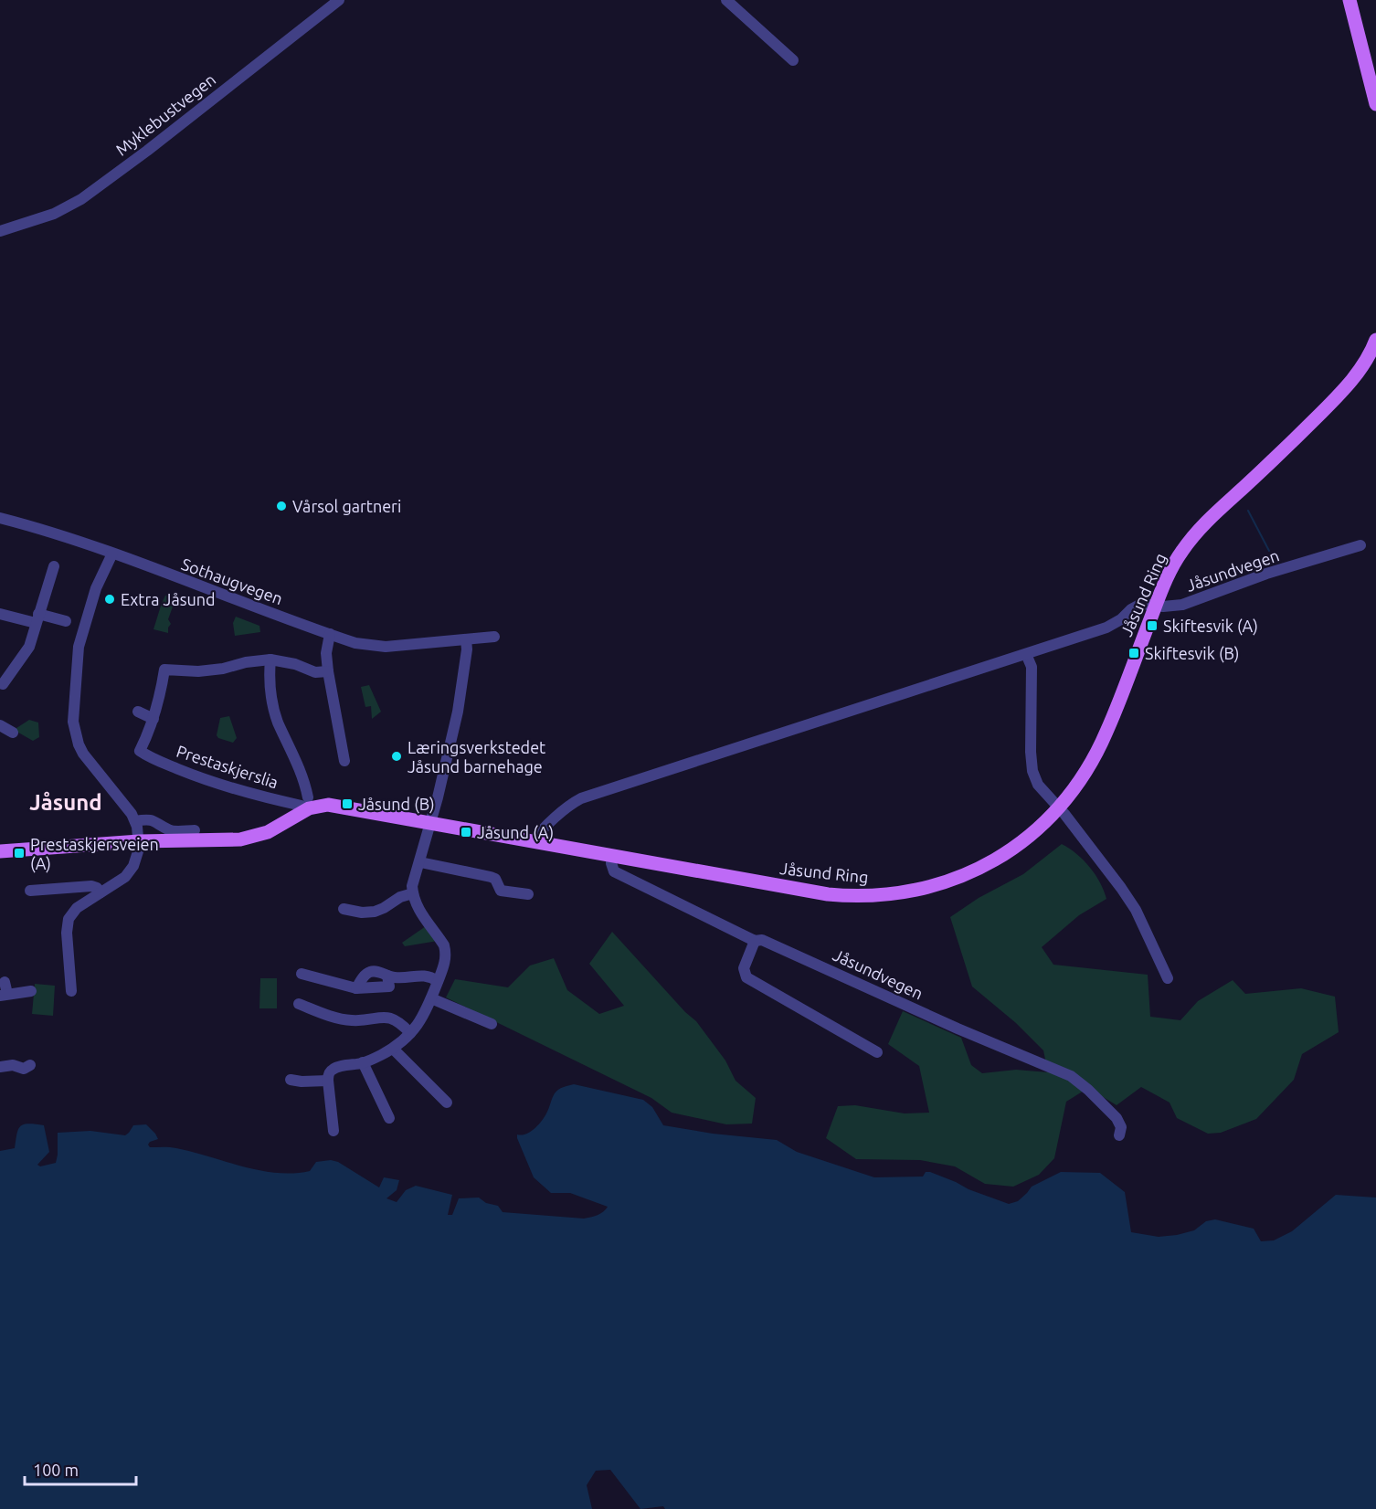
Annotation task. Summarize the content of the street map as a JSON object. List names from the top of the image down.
{
  "streets": {
    "main road": ["Jåsund Ring"],
    "street": [
      "Myklebustvegen",
      "Jåsundvegen",
      "Sothaugvegen",
      "Prestaskjerslia"
    ]
  },
  "crossings": [
    ["Jåsundvegen", "Jåsund Ring"],
    ["Jåsund Ring", "Prestaskjerslia"]
  ],
  "districts": ["Jåsund"],
  "places": {
    "other": ["Vårsol gartneri", "Extra Jåsund", "Læringsverkstedet Jåsund barnehage"],
    "transit": [
      "Skiftesvik (A)",
      "Skiftesvik (B)",
      "Jåsund (B)",
      "Jåsund (A)",
      "Prestaskjersveien (A)"
    ]
  },
  "scale_bar": "100 m"
}
